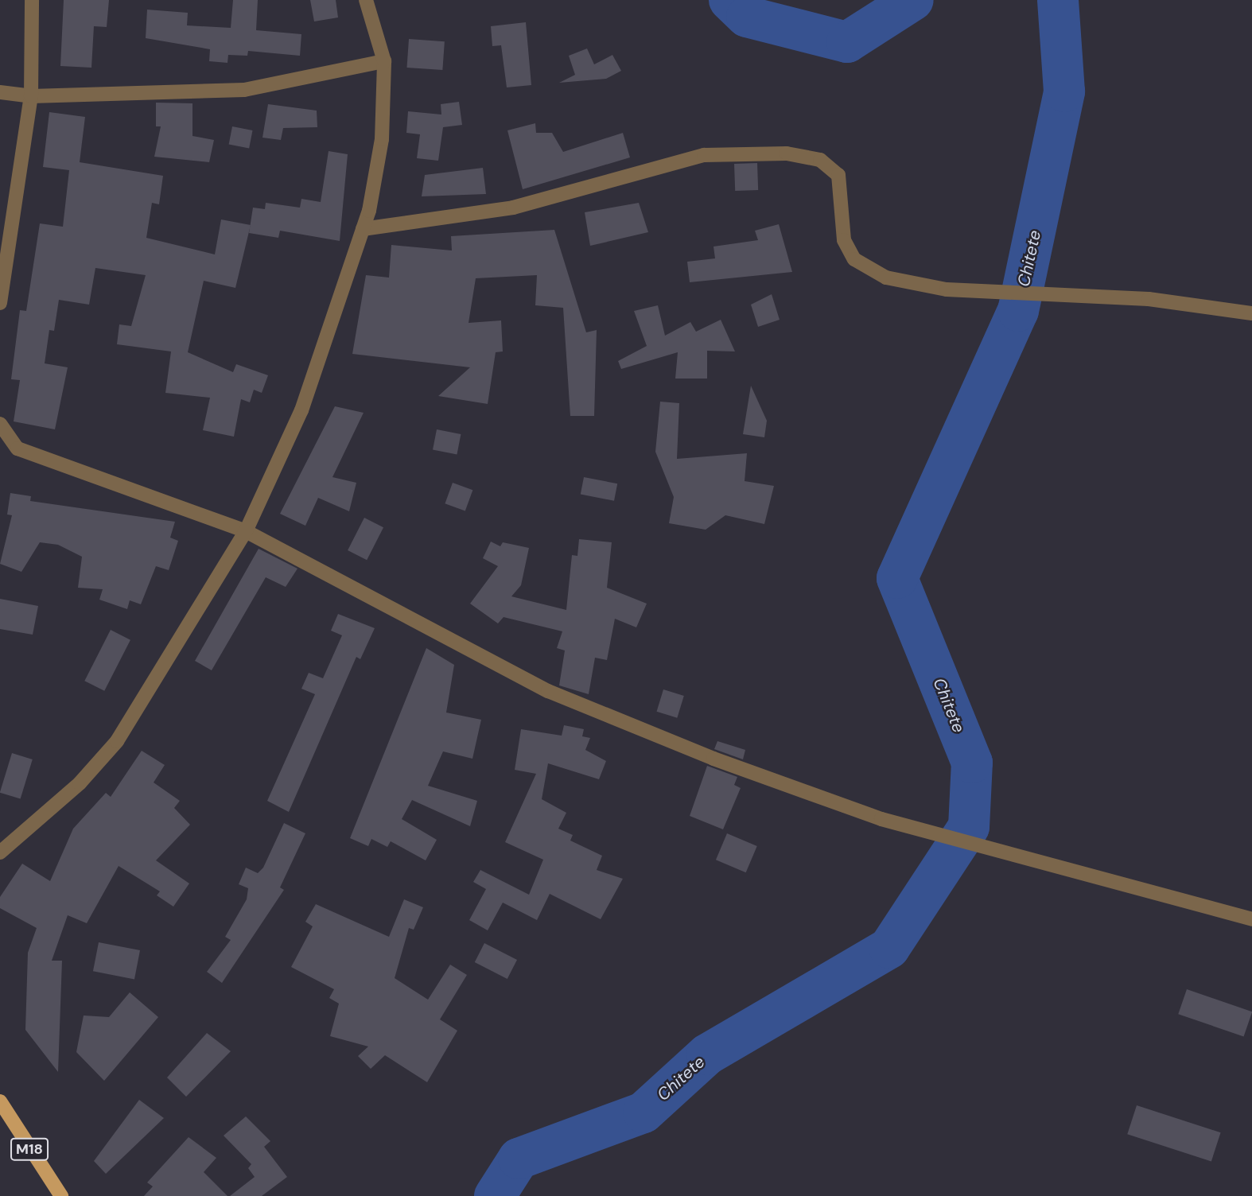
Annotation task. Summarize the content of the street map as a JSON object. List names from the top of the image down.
{
  "streets": {
    "main road": ["M18"]
  },
  "water": ["Chitete"]
}
